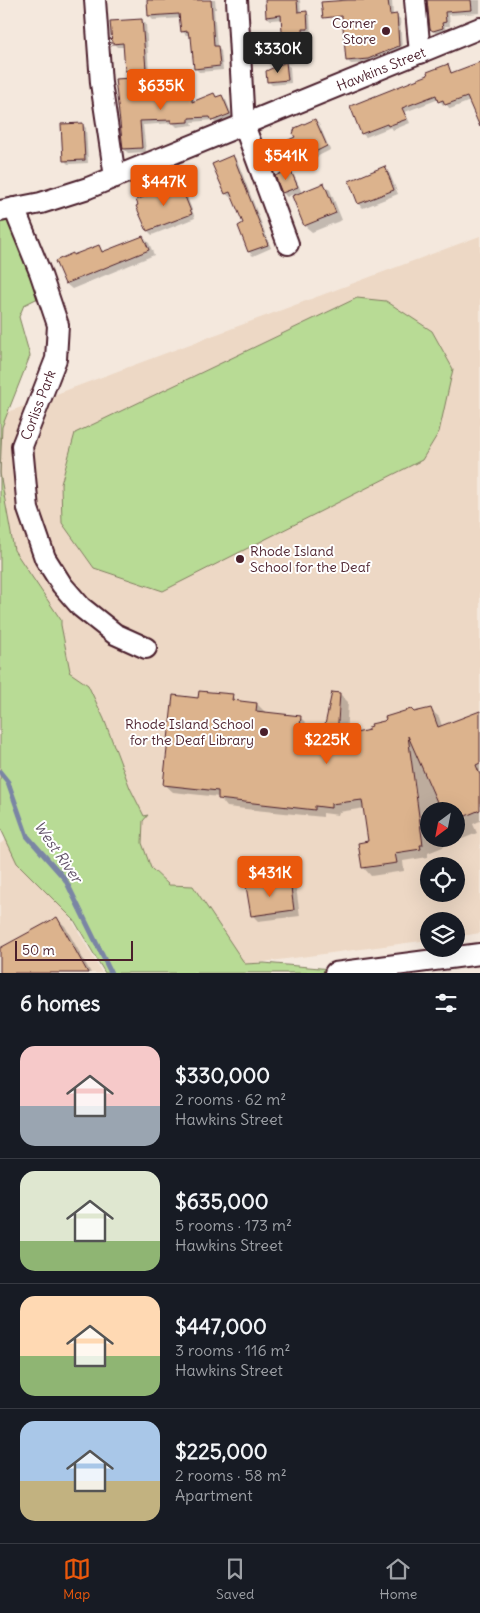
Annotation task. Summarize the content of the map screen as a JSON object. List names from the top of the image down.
{
  "streets": {
    "street": ["Hawkins Street", "Corliss Park"]
  },
  "crossings": [
    ["Hawkins Street", "Corliss Park"]
  ],
  "water": ["West River"],
  "places": ["Corner Store", "Rhode Island School for the Deaf", "Rhode Island School for the Deaf Library"],
  "scale_bar": "50 m",
  "north": "bottom left",
  "page": {
    "price": [
      "$330K",
      "$635K",
      "$541K",
      "$447K",
      "$225K",
      "$431K"
    ],
    "scale": "50 m",
    "heading": "6 homes",
    "list": [
      {
        "name": "$330,000",
        "note": "2 rooms · 62 m² · Hawkins Street"
      },
      {
        "name": "$635,000",
        "note": "5 rooms · 173 m² · Hawkins Street"
      },
      {
        "name": "$447,000",
        "note": "3 rooms · 116 m² · Hawkins Street"
      },
      {
        "name": "$225,000",
        "note": "2 rooms · 58 m² · Apartment"
      }
    ],
    "tabs": ["Map", "Saved", "Home"]
  }
}
